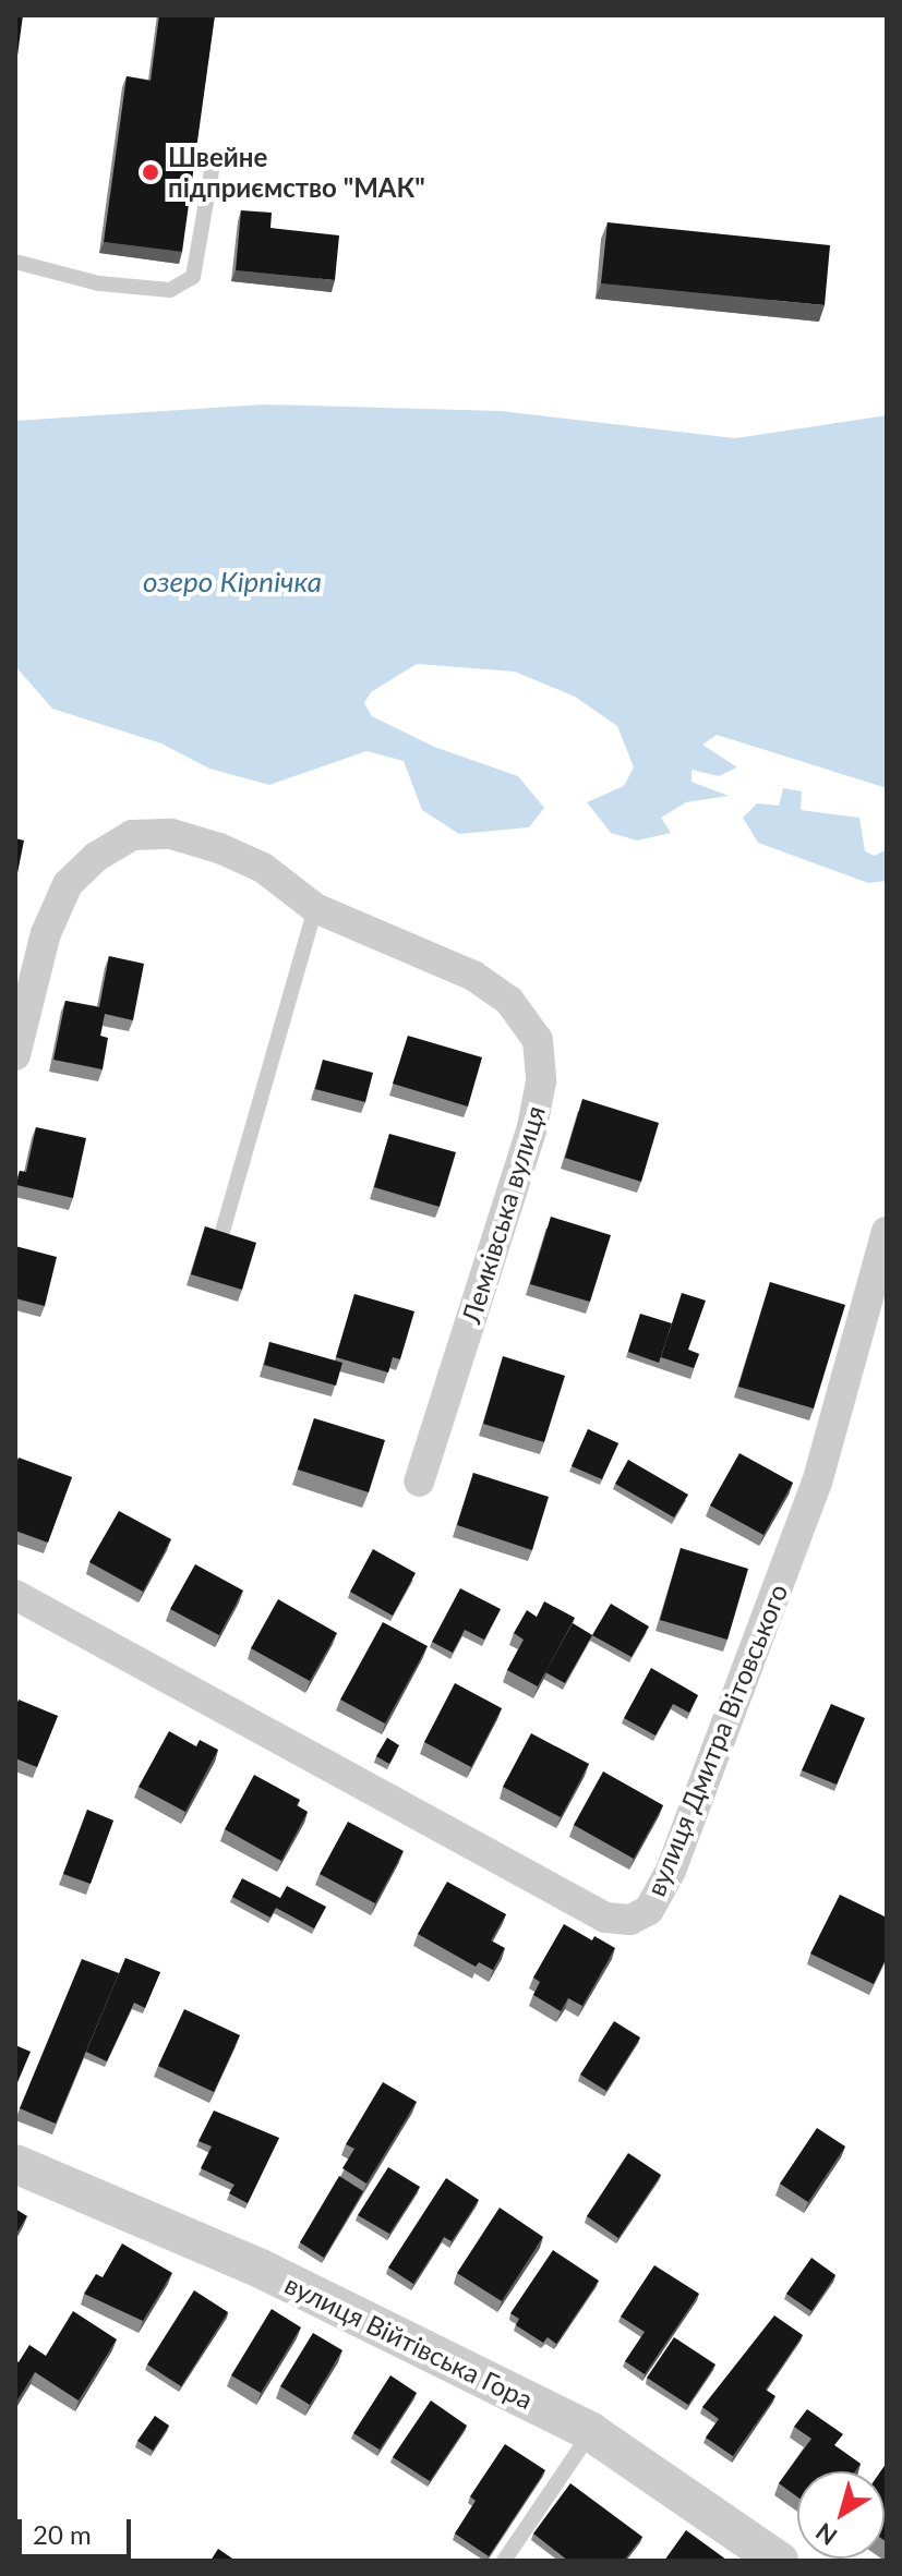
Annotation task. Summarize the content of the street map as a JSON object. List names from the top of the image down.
{
  "streets": {
    "street": ["Лемківська вулиця", "вулиця Дмитра Вітовського", "вулиця Війтівська Гора"]
  },
  "water": ["озеро Кірпічка"],
  "places": ["Швейне підприємство \"МАК\""],
  "scale_bar": "20 m",
  "north": "bottom left"
}
